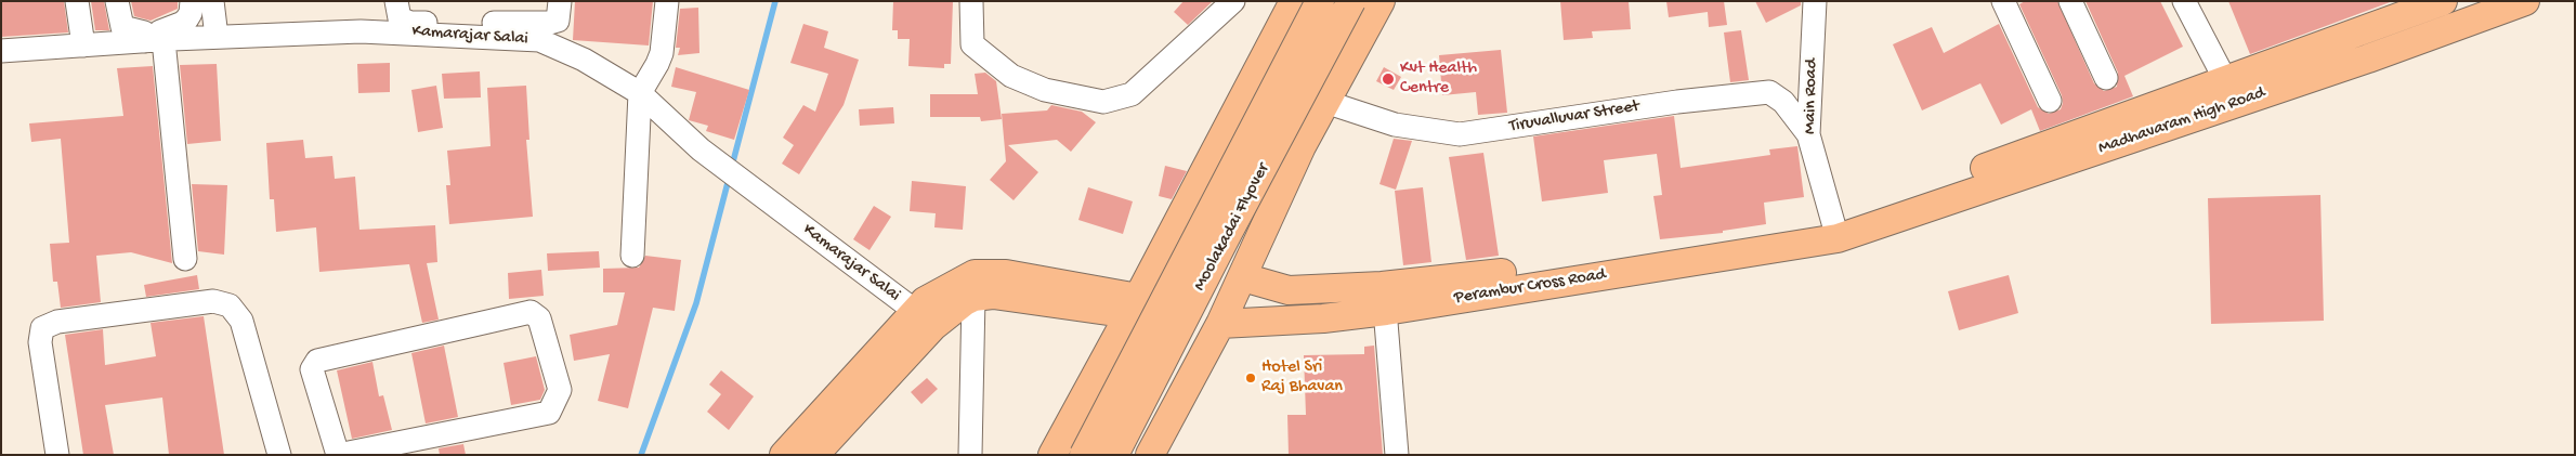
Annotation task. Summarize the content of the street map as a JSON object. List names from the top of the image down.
{
  "streets": {
    "main road": ["Madhavaram High Road", "Moolakadai Flyover", "Perambur Cross Road"],
    "street": ["Kamarajar Salai", "Main Road", "Tiruvalluvar Street"]
  },
  "crossings": [
    ["Main Road", "Tiruvalluvar Street"],
    ["Main Road", "Madhavaram High Road"],
    ["Main Road", "Perambur Cross Road"],
    ["Madhavaram High Road", "Perambur Cross Road"]
  ],
  "places": ["Kvt Health Centre", "Hotel Sri Raj Bhavan"]
}
